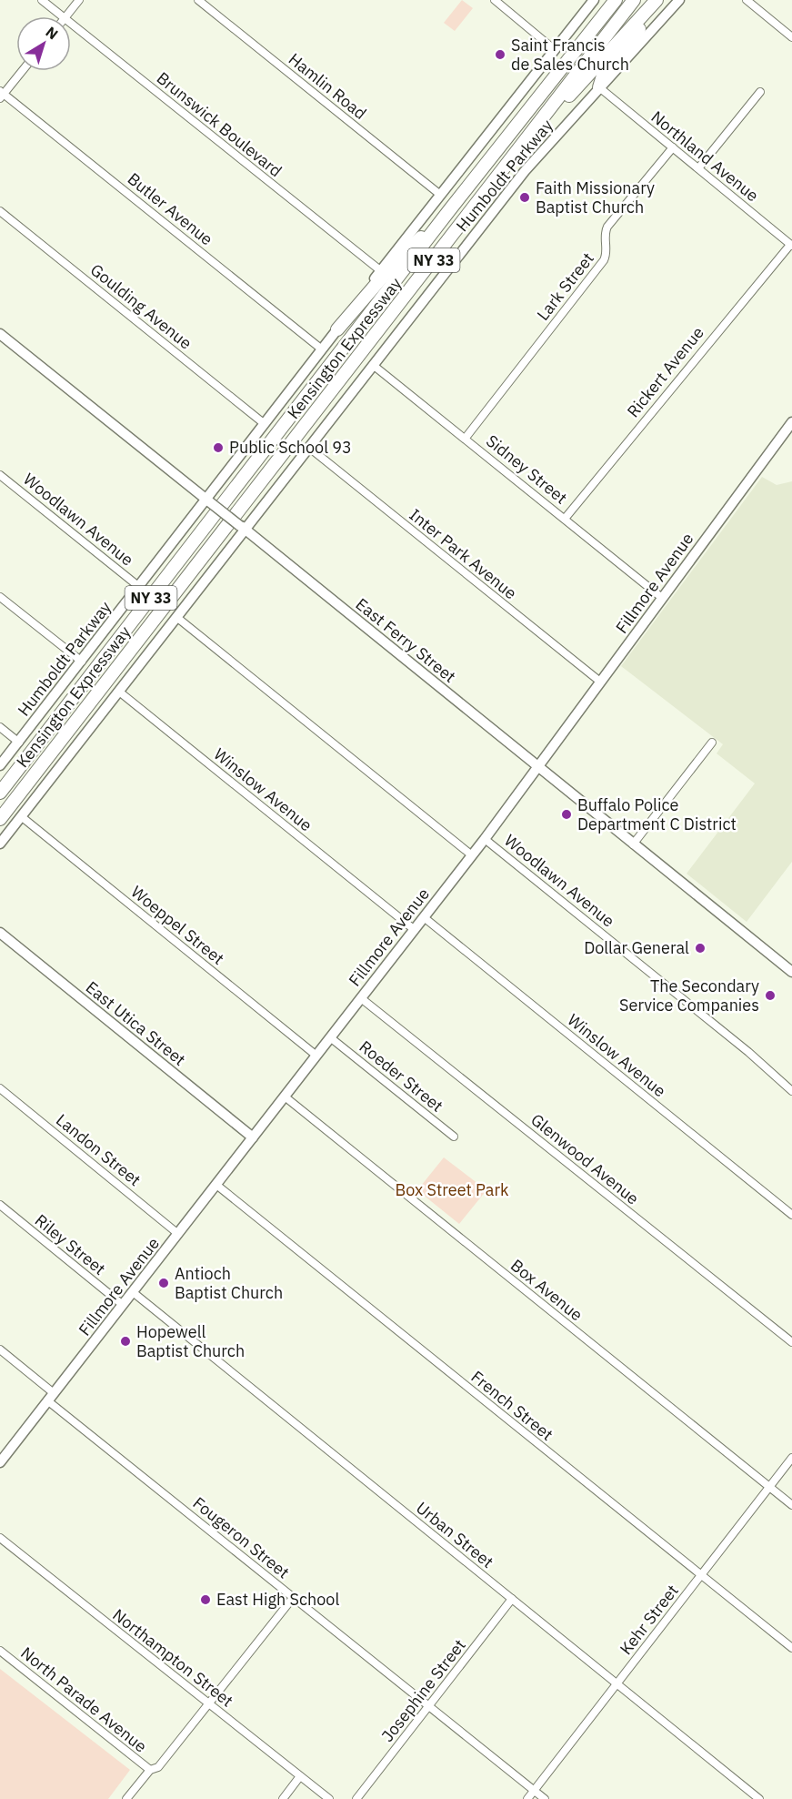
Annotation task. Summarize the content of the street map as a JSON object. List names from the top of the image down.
{
  "streets": {
    "highway": ["NY 33", "Kensington Expressway"],
    "street": [
      "Hamlin Road",
      "Brunswick Boulevard",
      "Northland Avenue",
      "Humboldt Parkway",
      "Butler Avenue",
      "Lark Street",
      "Goulding Avenue",
      "Rickert Avenue",
      "Sidney Street",
      "Woodlawn Avenue",
      "Inter Park Avenue",
      "Fillmore Avenue",
      "East Ferry Street",
      "Winslow Avenue",
      "Woeppel Street",
      "East Utica Street",
      "Roeder Street",
      "Landon Street",
      "Glenwood Avenue",
      "Riley Street",
      "Box Avenue",
      "French Street",
      "Urban Street",
      "Fougeron Street",
      "Kehr Street",
      "Northampton Street",
      "Josephine Street",
      "North Parade Avenue"
    ]
  },
  "crossings": [
    ["Hamlin Road", "Humboldt Parkway"],
    ["Brunswick Boulevard", "Humboldt Parkway"],
    ["Northland Avenue", "Humboldt Parkway"],
    ["Northland Avenue", "Lark Street"],
    ["Northland Avenue", "Rickert Avenue"],
    ["Humboldt Parkway", "Butler Avenue"],
    ["Humboldt Parkway", "Goulding Avenue"],
    ["Humboldt Parkway", "Sidney Street"],
    ["Humboldt Parkway", "Woodlawn Avenue"],
    ["Humboldt Parkway", "Inter Park Avenue"],
    ["Humboldt Parkway", "East Ferry Street"],
    ["Humboldt Parkway", "Winslow Avenue"],
    ["Humboldt Parkway", "Woeppel Street"],
    ["Lark Street", "Sidney Street"],
    ["Rickert Avenue", "Sidney Street"],
    ["Sidney Street", "Fillmore Avenue"],
    ["Woodlawn Avenue", "Fillmore Avenue"],
    ["Inter Park Avenue", "Fillmore Avenue"],
    ["Fillmore Avenue", "East Ferry Street"],
    ["Fillmore Avenue", "Winslow Avenue"],
    ["Fillmore Avenue", "Woeppel Street"],
    ["Fillmore Avenue", "East Utica Street"],
    ["Fillmore Avenue", "Roeder Street"],
    ["Fillmore Avenue", "Landon Street"],
    ["Fillmore Avenue", "Glenwood Avenue"],
    ["Fillmore Avenue", "Riley Street"],
    ["Fillmore Avenue", "Box Avenue"],
    ["Fillmore Avenue", "French Street"],
    ["Fillmore Avenue", "Urban Street"],
    ["Fillmore Avenue", "Fougeron Street"],
    ["Box Avenue", "Kehr Street"],
    ["French Street", "Kehr Street"],
    ["Urban Street", "Kehr Street"],
    ["Urban Street", "Josephine Street"],
    ["Fougeron Street", "Kehr Street"],
    ["Fougeron Street", "Josephine Street"]
  ],
  "parks": ["Box Street Park"],
  "places": [
    "Saint Francis de Sales Church",
    "Faith Missionary Baptist Church",
    "Public School 93",
    "Buffalo Police Department C District",
    "Dollar General",
    "The Secondary Service Companies",
    "Antioch Baptist Church",
    "Hopewell Baptist Church",
    "East High School"
  ],
  "north": "top right"
}
